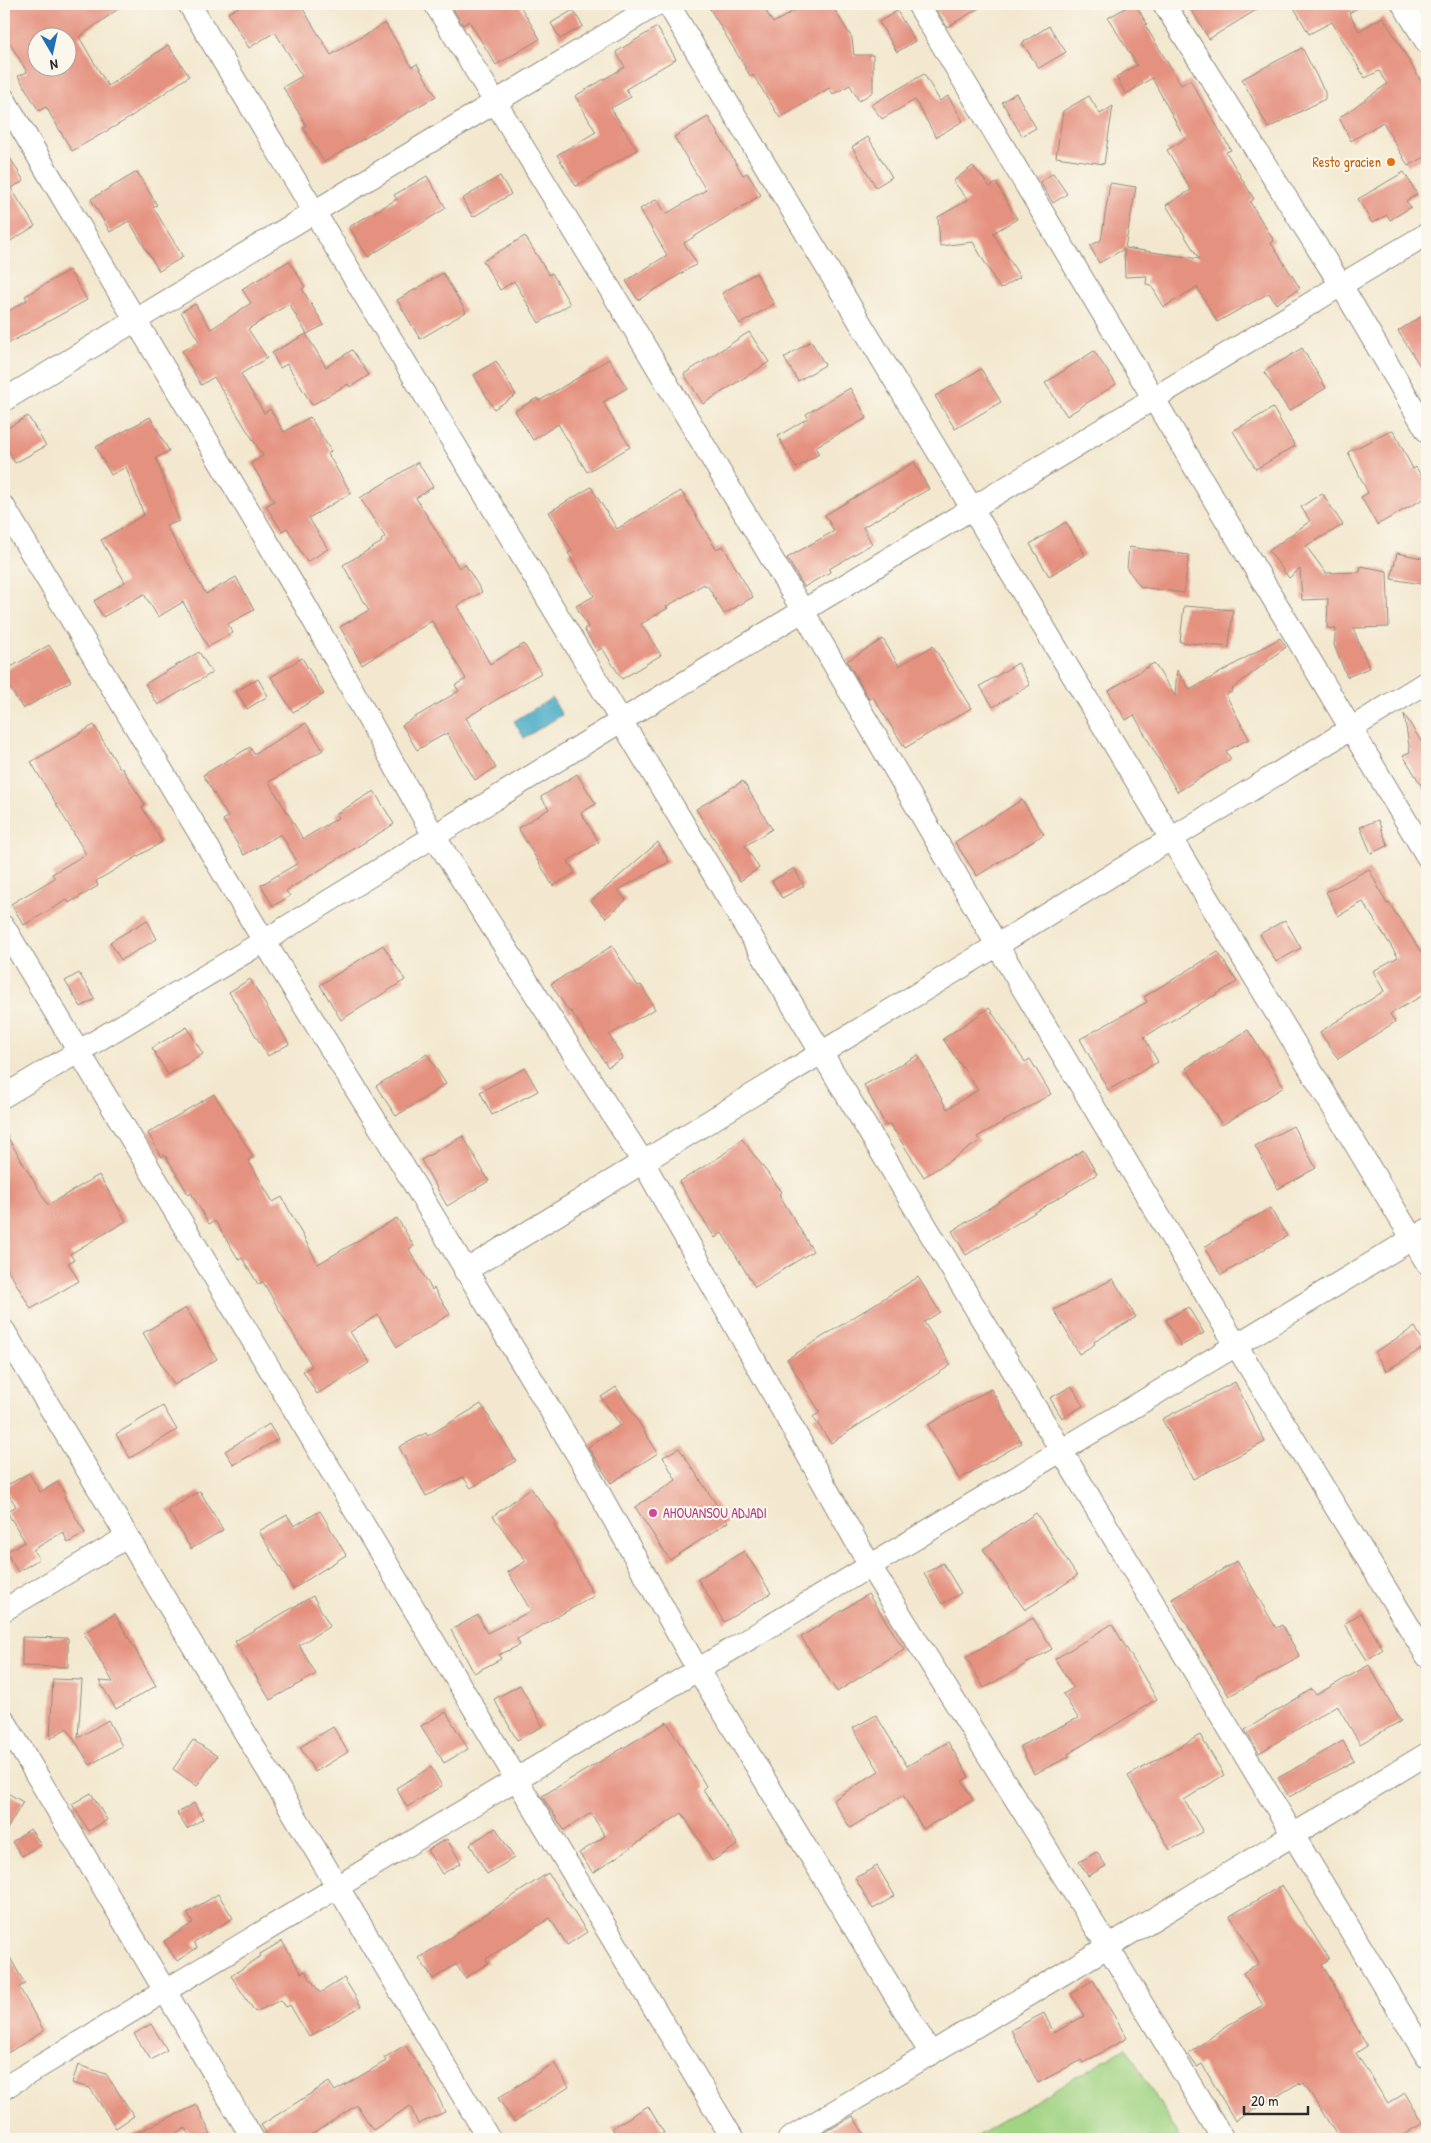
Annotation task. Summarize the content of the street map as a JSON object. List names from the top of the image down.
{
  "places": ["Resto gracien", "AHOUANSOU ADJADI"],
  "scale_bar": "20 m",
  "north": "bottom"
}
